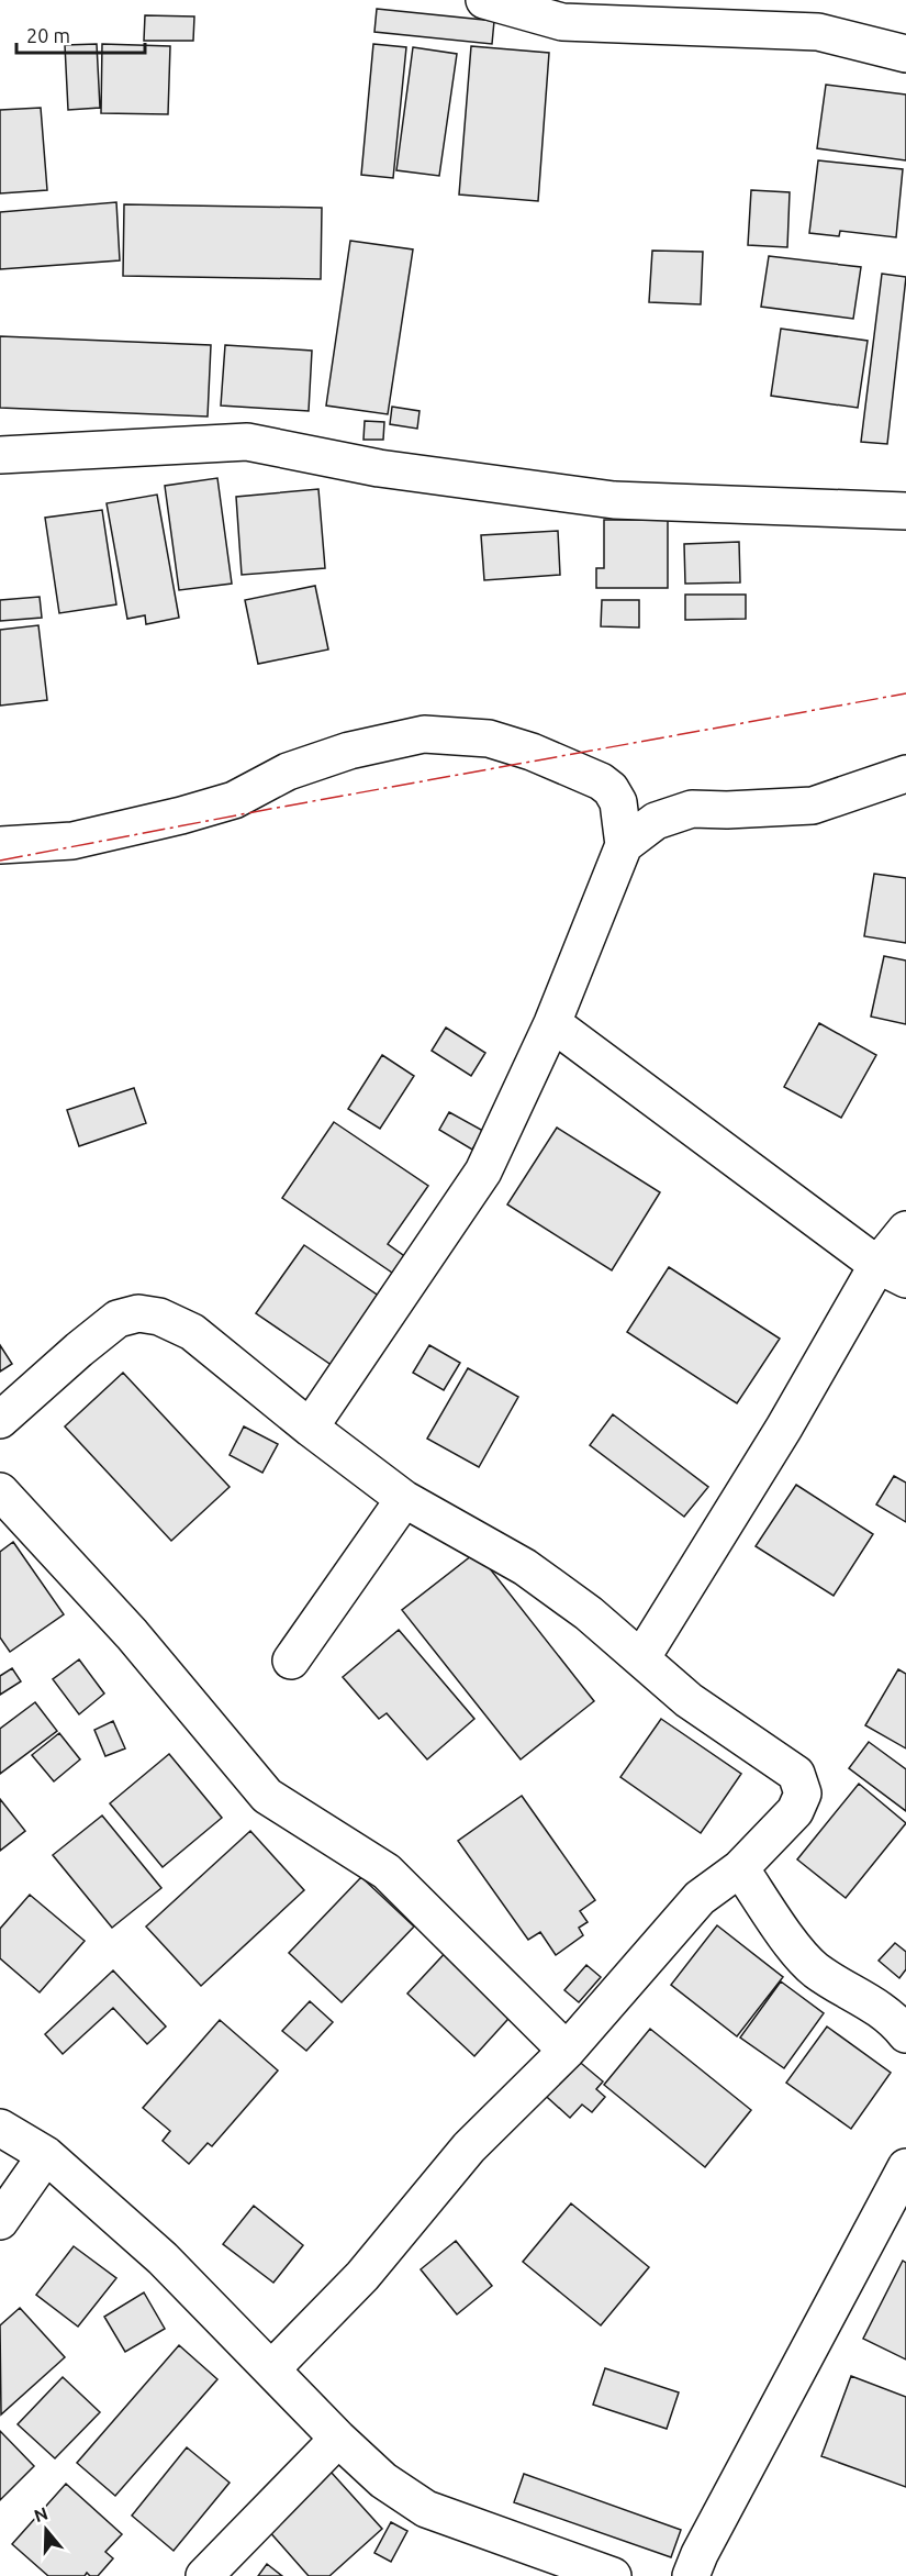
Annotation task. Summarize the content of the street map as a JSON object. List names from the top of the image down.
{
  "scale_bar": "20 m",
  "north": "top"
}
